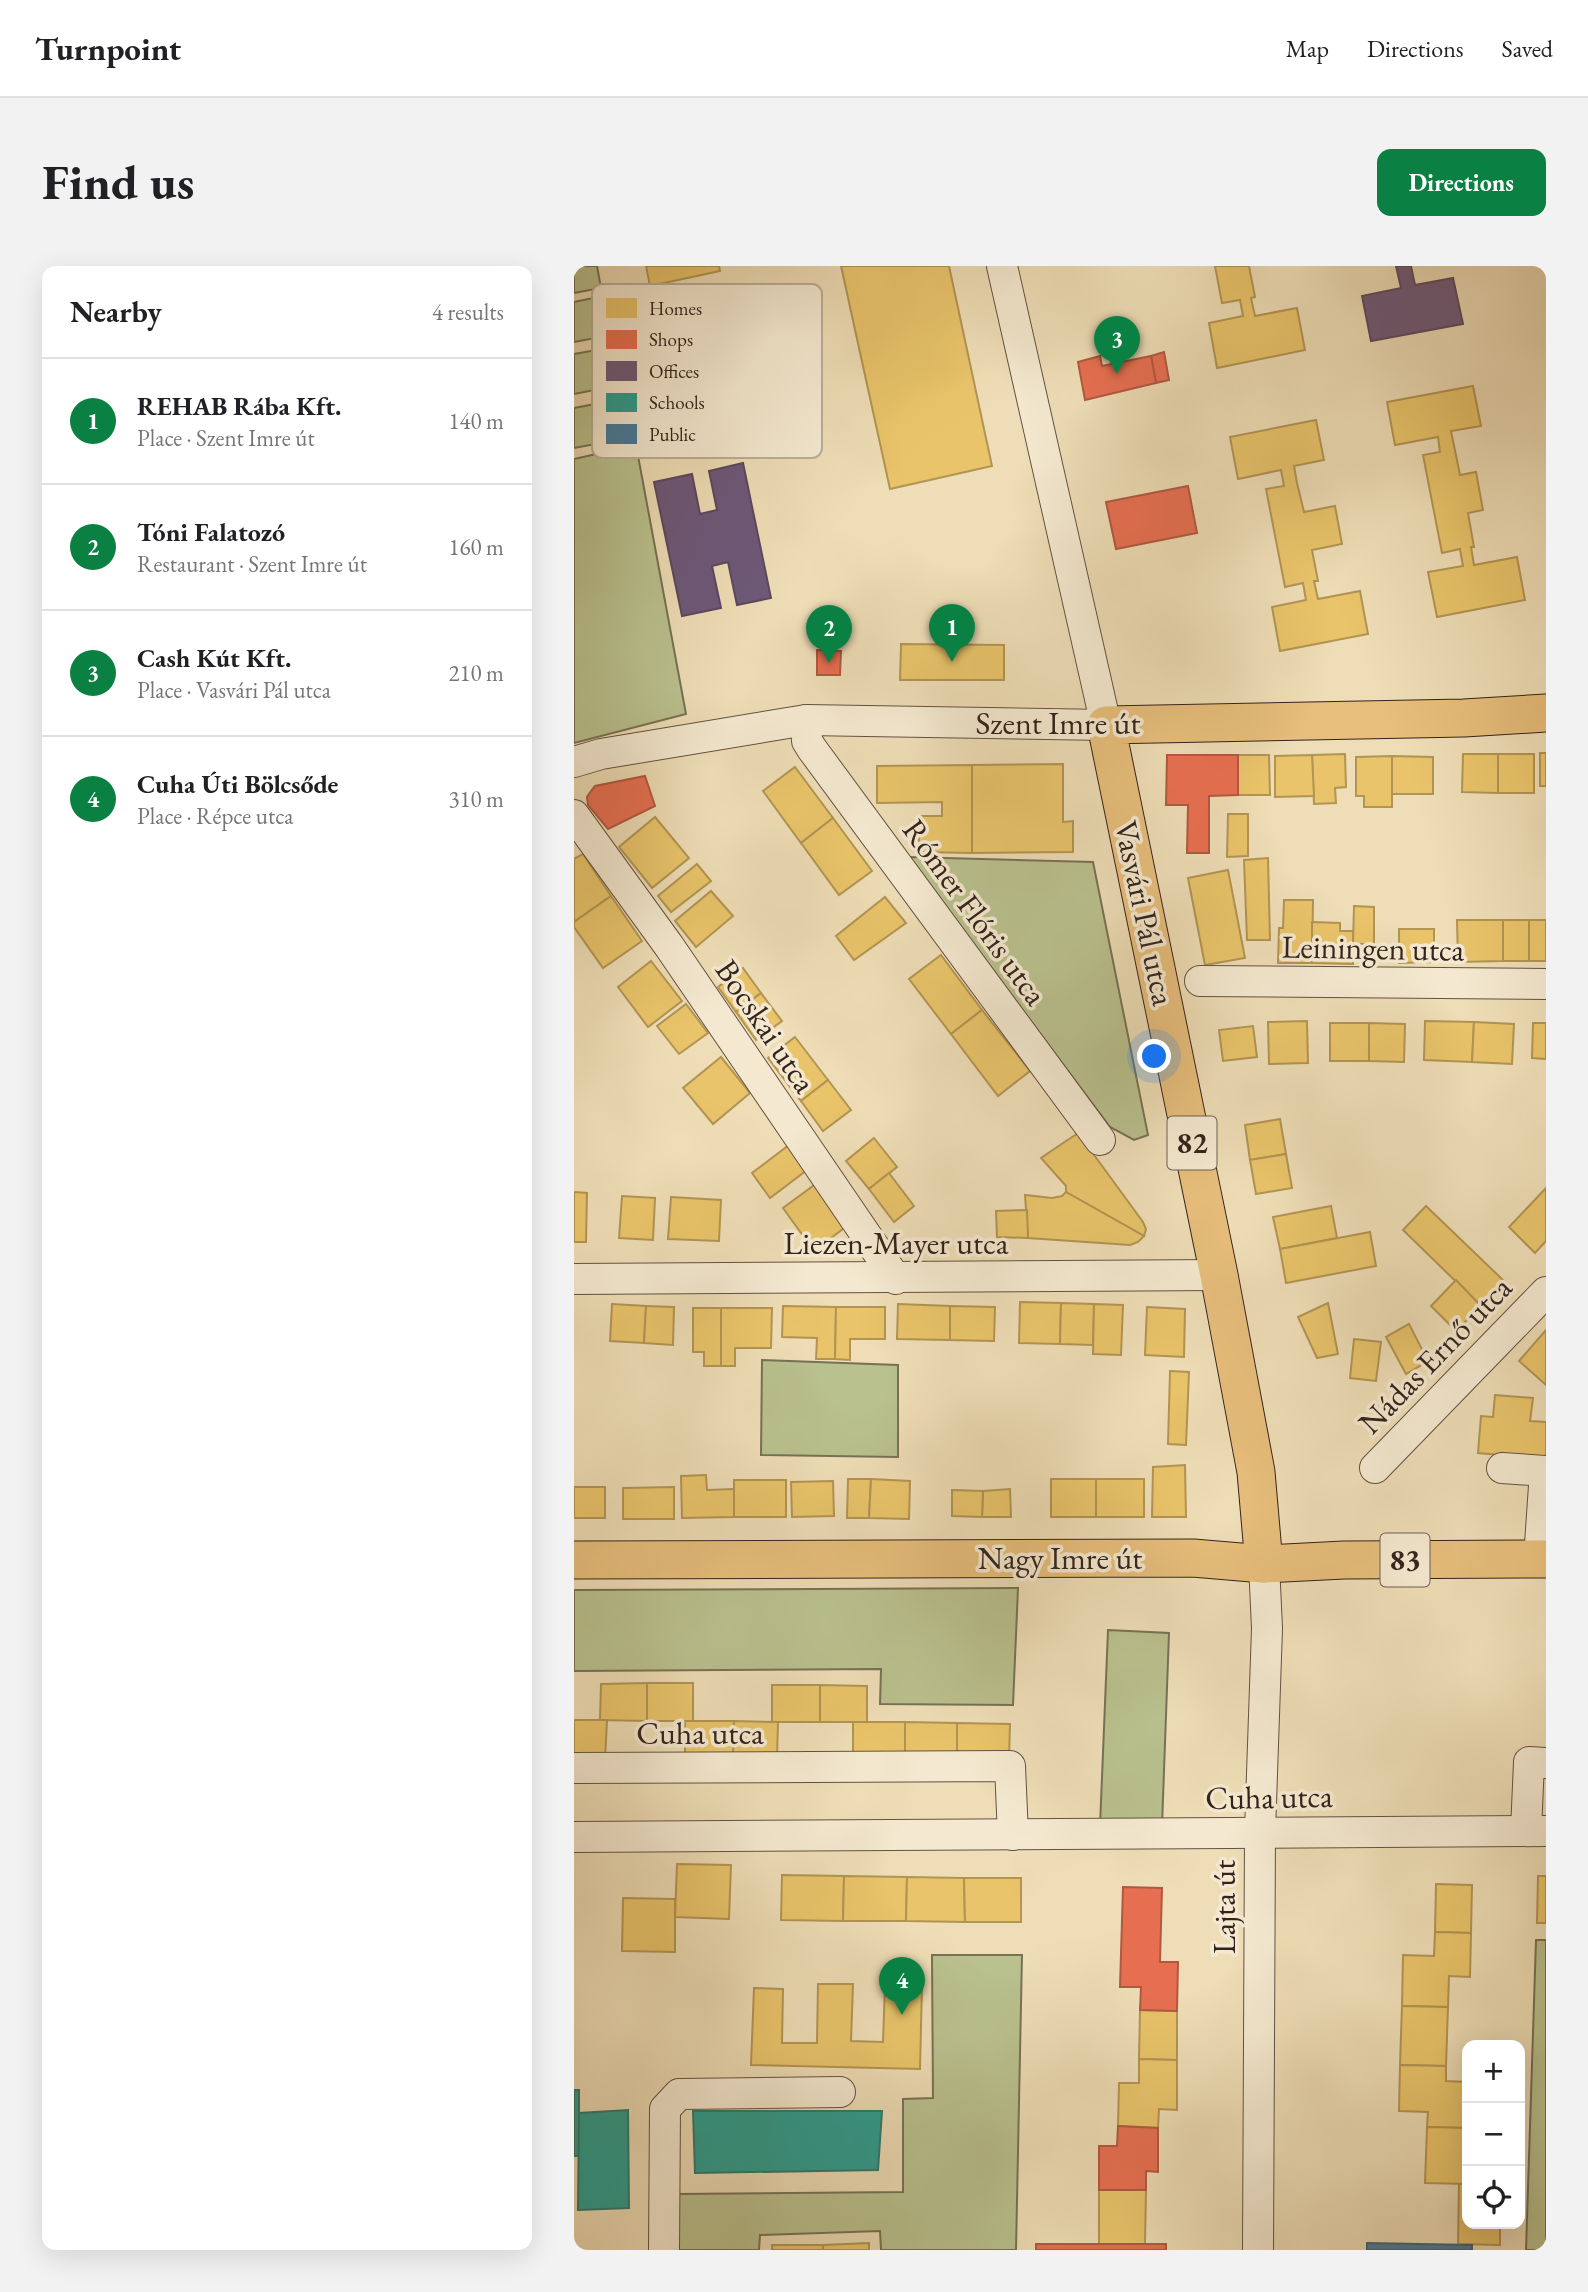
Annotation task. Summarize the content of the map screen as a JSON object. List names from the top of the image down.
{
  "streets": {
    "main road": [
      "Szent Imre út",
      "Vasvári Pál utca",
      "82",
      "Nagy Imre út",
      "83"
    ],
    "street": [
      "Rómer Flóris utca",
      "Leiningen utca",
      "Bocskai utca",
      "Liezen-Mayer utca",
      "Nádas Ernő utca",
      "Cuha utca",
      "Lajta út"
    ]
  },
  "crossings": [
    ["Szent Imre út", "Rómer Flóris utca"],
    ["Szent Imre út", "Vasvári Pál utca"],
    ["Vasvári Pál utca", "Liezen-Mayer utca"],
    ["Vasvári Pál utca", "Nagy Imre út"],
    ["Vasvári Pál utca", "Lajta út"],
    ["Bocskai utca", "Liezen-Mayer utca"],
    ["Nagy Imre út", "Lajta út"],
    ["Cuha utca", "Lajta út"]
  ],
  "legend": [
    "Homes",
    "Shops",
    "Offices",
    "Schools",
    "Public"
  ],
  "page": {
    "header": "Turnpoint",
    "nav": ["Map", "Directions", "Saved"],
    "buttons": "Directions",
    "title": "Find us",
    "heading": ["Nearby", "4 results"],
    "pins": [
      "3",
      "1",
      "2",
      "4"
    ],
    "list": [
      {
        "mark": "1",
        "name": "REHAB Rába Kft.",
        "note": "Place · Szent Imre út",
        "value": "140 m"
      },
      {
        "mark": "2",
        "name": "Tóni Falatozó",
        "note": "Restaurant · Szent Imre út",
        "value": "160 m"
      },
      {
        "mark": "3",
        "name": "Cash Kút Kft.",
        "note": "Place · Vasvári Pál utca",
        "value": "210 m"
      },
      {
        "mark": "4",
        "name": "Cuha Úti Bölcsőde",
        "note": "Place · Répce utca",
        "value": "310 m"
      }
    ],
    "map_buttons": ["+", "−"]
  }
}
